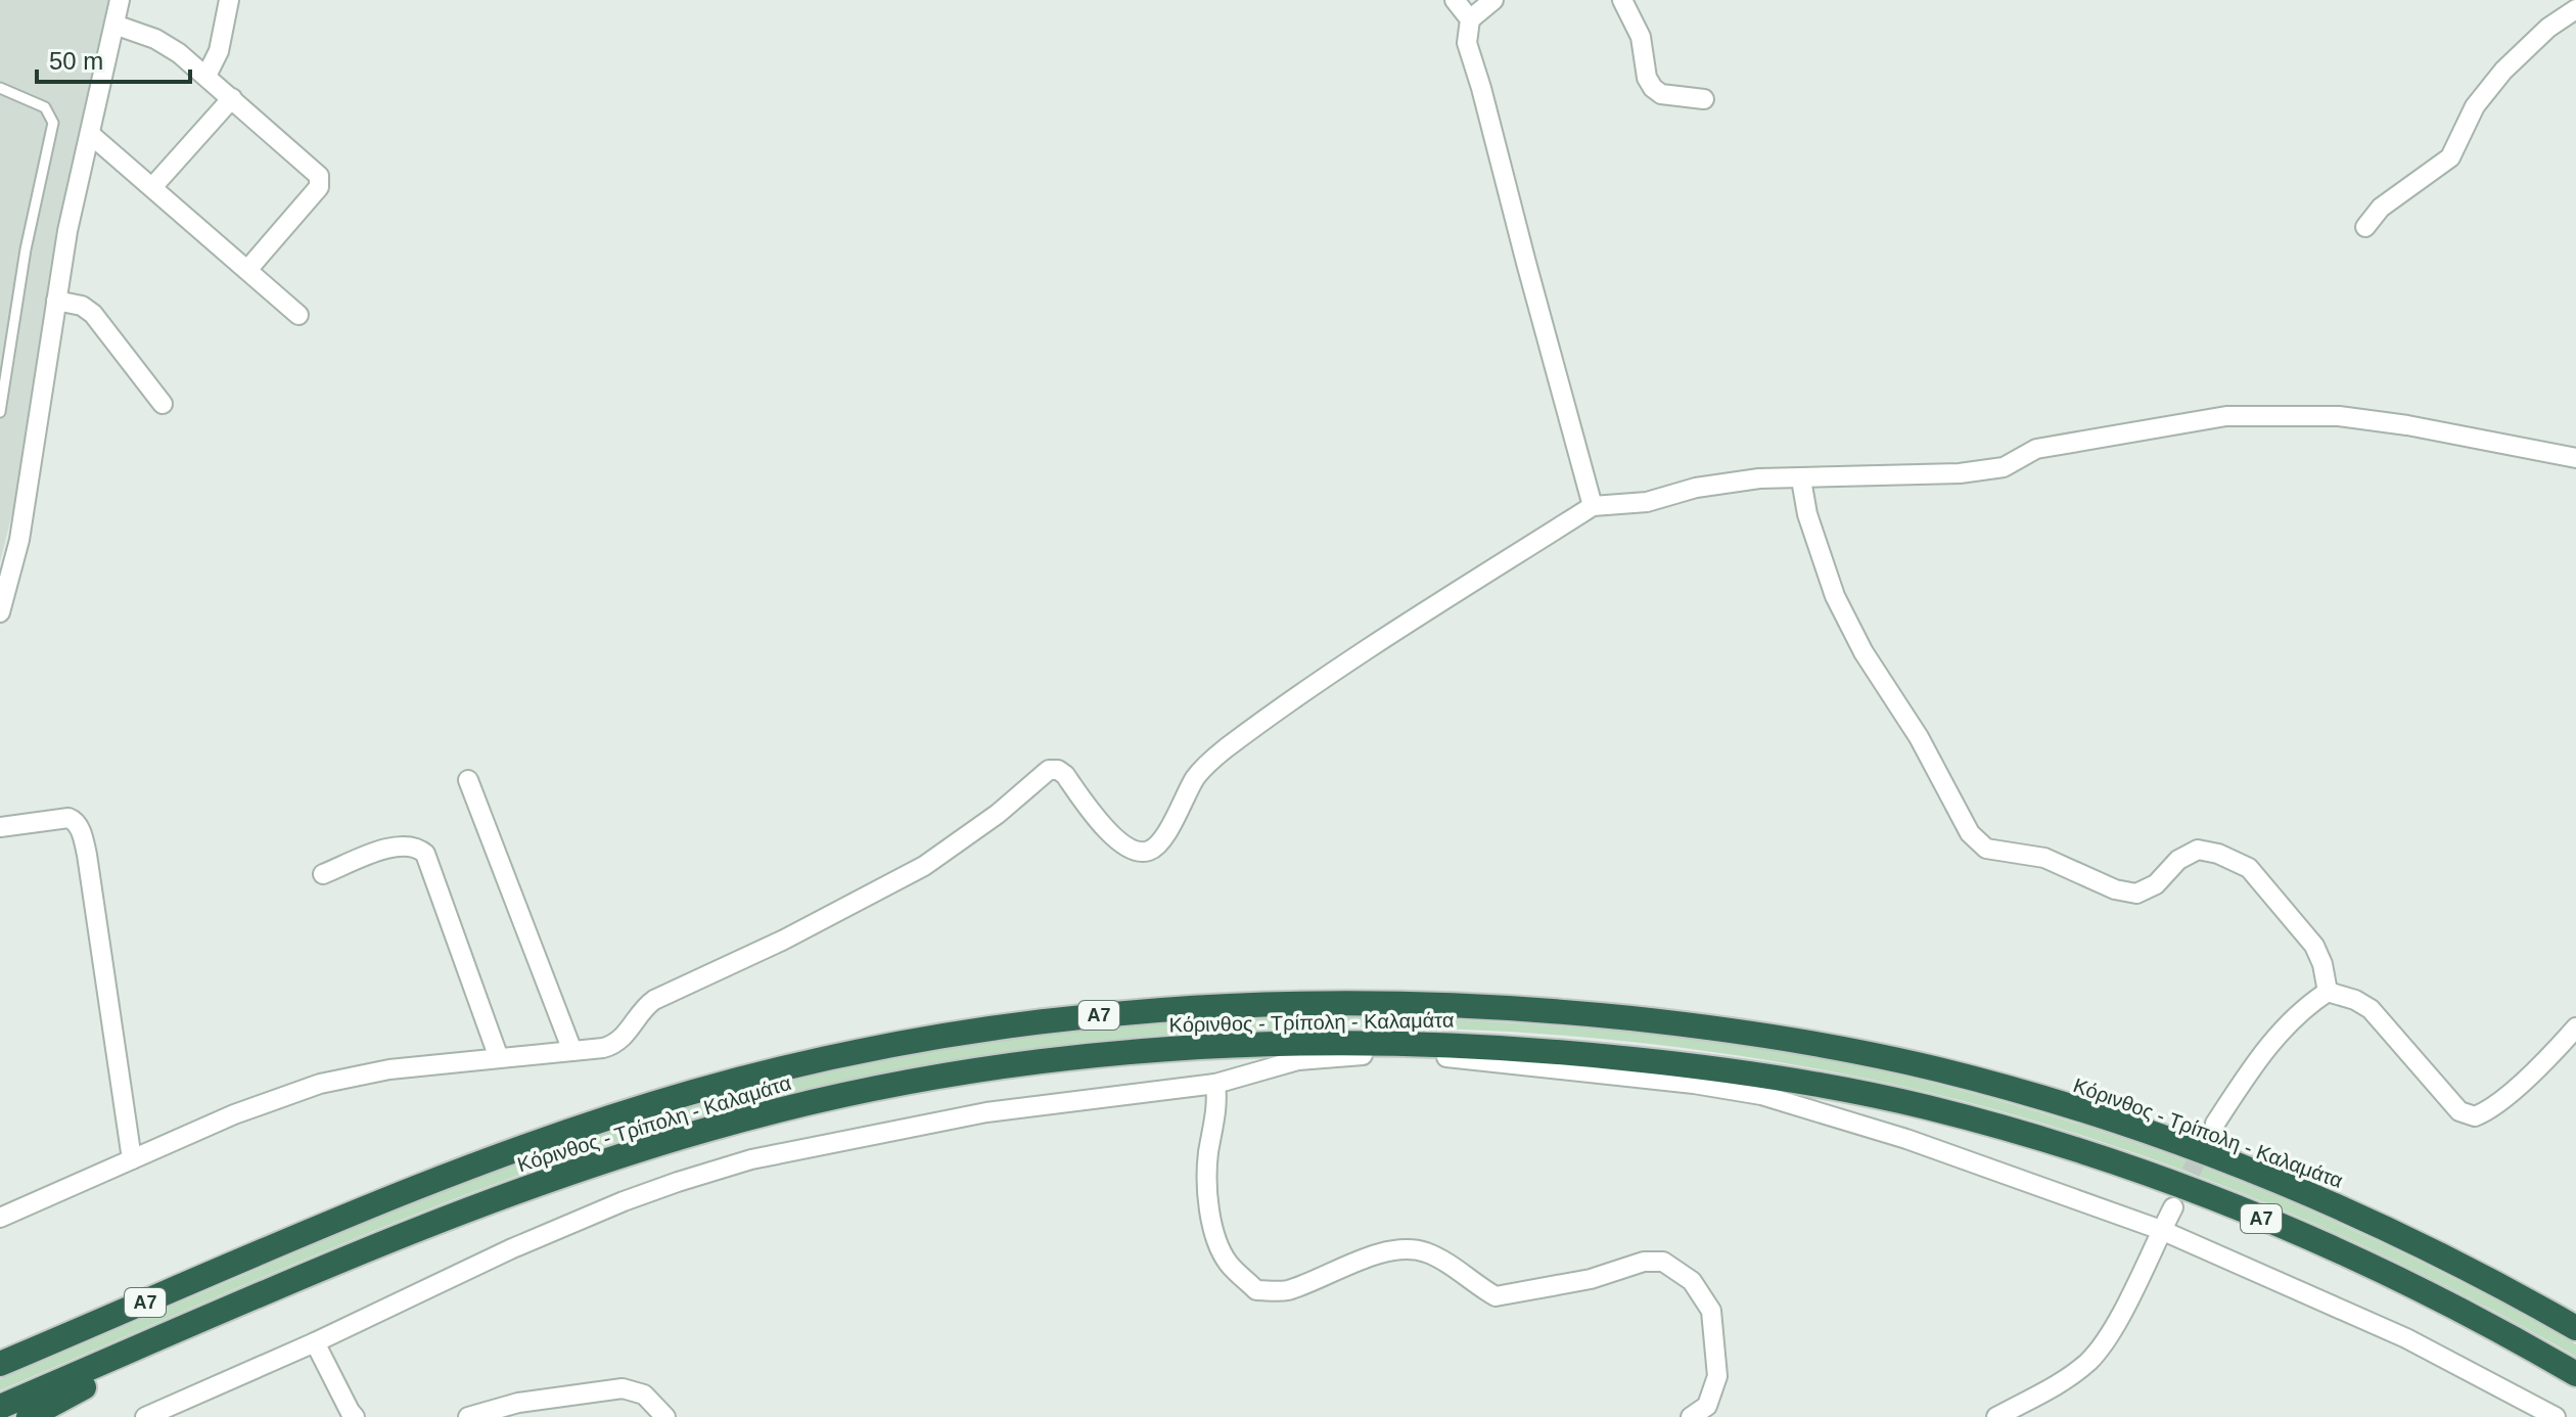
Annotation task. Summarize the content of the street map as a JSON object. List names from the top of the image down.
{
  "streets": {
    "highway": ["Α7", "Κόρινθος - Τρίπολη - Καλαμάτα"]
  },
  "scale_bar": "50 m"
}
